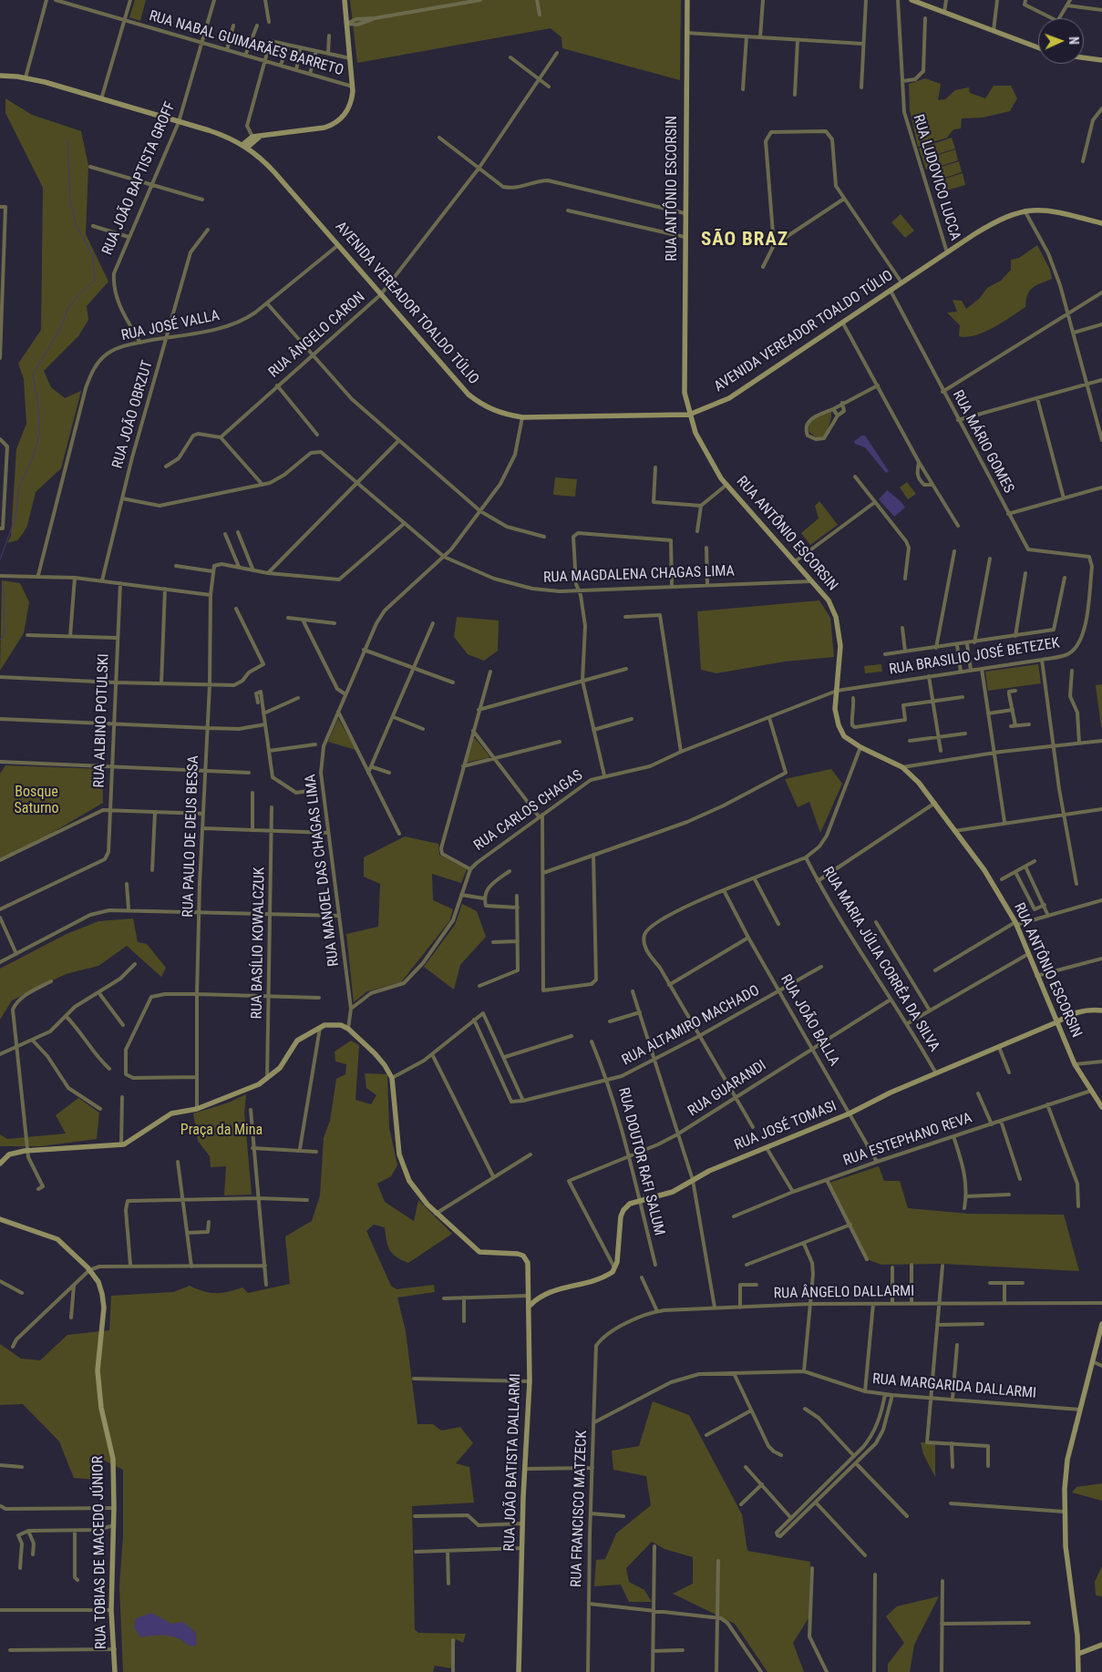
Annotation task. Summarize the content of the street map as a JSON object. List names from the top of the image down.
{
  "streets": {
    "street": [
      "RUA NABAL GUIMARÃES BARRETO",
      "RUA LUDOVICO LUCCA",
      "RUA JOÃO BAPTISTA GROFF",
      "RUA ANTÔNIO ESCORSIN",
      "AVENIDA VEREADOR TOALDO TÚLIO",
      "RUA JOSÉ VALLA",
      "RUA ÂNGELO CARON",
      "RUA JOÃO OBRZUT",
      "RUA MÁRIO GOMES",
      "RUA MAGDALENA CHAGAS LIMA",
      "RUA BRASILIO JOSÉ BETEZEK",
      "RUA ALBINO POTULSKI",
      "RUA CARLOS CHAGAS",
      "RUA PAULO DE DEUS BESSA",
      "RUA MANOEL DAS CHAGAS LIMA",
      "RUA BASÍLIO KOWALCZUK",
      "RUA MARIA JÚLIA CORRÊA DA SILVA",
      "RUA JOÃO BALLA",
      "RUA ALTAMIRO MACHADO",
      "RUA GUARANDI",
      "RUA JOSÉ TOMASI",
      "RUA ESTEPHANO REVA",
      "RUA DOUTOR RAFI SALUM",
      "RUA ÂNGELO DALLARMI",
      "RUA MARGARIDA DALLARMI",
      "RUA JOÃO BATISTA DALLARMI",
      "RUA FRANCISCO MATZECK",
      "RUA TOBIAS DE MACEDO JÚNIOR"
    ]
  },
  "crossings": [
    ["RUA NABAL GUIMARÃES BARRETO", "RUA JOÃO BAPTISTA GROFF"],
    ["RUA LUDOVICO LUCCA", "AVENIDA VEREADOR TOALDO TÚLIO"],
    ["RUA JOÃO BAPTISTA GROFF", "AVENIDA VEREADOR TOALDO TÚLIO"],
    ["RUA JOÃO BAPTISTA GROFF", "RUA JOSÉ VALLA"],
    ["RUA ANTÔNIO ESCORSIN", "AVENIDA VEREADOR TOALDO TÚLIO"],
    ["RUA ANTÔNIO ESCORSIN", "RUA MAGDALENA CHAGAS LIMA"],
    ["RUA ANTÔNIO ESCORSIN", "RUA BRASILIO JOSÉ BETEZEK"],
    ["RUA ANTÔNIO ESCORSIN", "RUA CARLOS CHAGAS"],
    ["RUA ANTÔNIO ESCORSIN", "RUA JOSÉ TOMASI"],
    ["RUA ANTÔNIO ESCORSIN", "RUA ESTEPHANO REVA"],
    ["AVENIDA VEREADOR TOALDO TÚLIO", "RUA JOSÉ VALLA"],
    ["AVENIDA VEREADOR TOALDO TÚLIO", "RUA ÂNGELO CARON"],
    ["AVENIDA VEREADOR TOALDO TÚLIO", "RUA MÁRIO GOMES"],
    ["AVENIDA VEREADOR TOALDO TÚLIO", "RUA MANOEL DAS CHAGAS LIMA"],
    ["RUA JOSÉ VALLA", "RUA JOÃO OBRZUT"],
    ["RUA MÁRIO GOMES", "RUA BRASILIO JOSÉ BETEZEK"],
    ["RUA MAGDALENA CHAGAS LIMA", "RUA MANOEL DAS CHAGAS LIMA"],
    ["RUA BRASILIO JOSÉ BETEZEK", "RUA CARLOS CHAGAS"],
    ["RUA CARLOS CHAGAS", "RUA MANOEL DAS CHAGAS LIMA"],
    ["RUA MARIA JÚLIA CORRÊA DA SILVA", "RUA GUARANDI"],
    ["RUA MARIA JÚLIA CORRÊA DA SILVA", "RUA JOSÉ TOMASI"],
    ["RUA JOÃO BALLA", "RUA ALTAMIRO MACHADO"],
    ["RUA JOÃO BALLA", "RUA GUARANDI"],
    ["RUA JOÃO BALLA", "RUA JOSÉ TOMASI"],
    ["RUA JOÃO BALLA", "RUA ESTEPHANO REVA"],
    ["RUA ALTAMIRO MACHADO", "RUA DOUTOR RAFI SALUM"],
    ["RUA GUARANDI", "RUA JOSÉ TOMASI"],
    ["RUA GUARANDI", "RUA DOUTOR RAFI SALUM"],
    ["RUA JOSÉ TOMASI", "RUA DOUTOR RAFI SALUM"],
    ["RUA ÂNGELO DALLARMI", "RUA FRANCISCO MATZECK"],
    ["RUA MARGARIDA DALLARMI", "RUA FRANCISCO MATZECK"]
  ],
  "districts": ["SÃO BRAZ"],
  "parks": ["Bosque Saturno", "Praça da Mina"],
  "north": "right"
}
